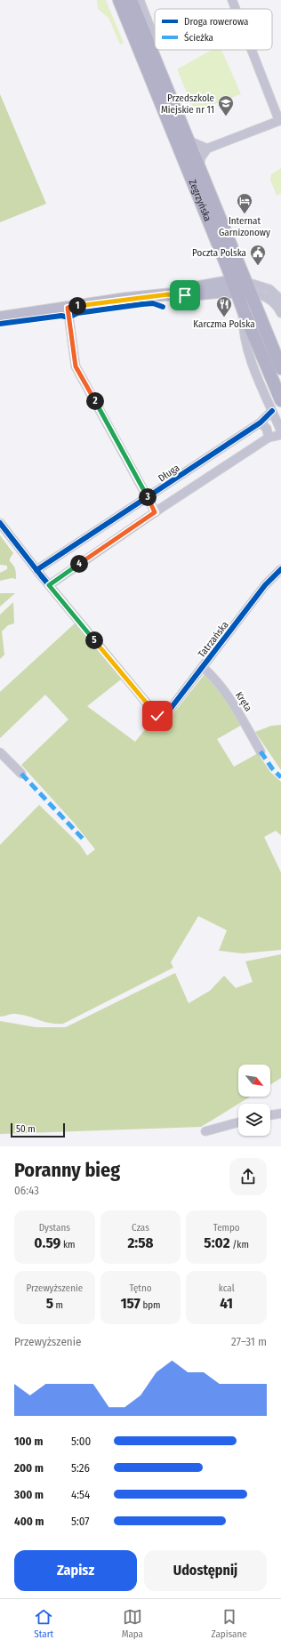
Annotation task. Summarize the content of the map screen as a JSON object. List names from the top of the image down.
{
  "streets": {
    "main road": ["Zegrzyńska"],
    "street": ["Długa", "Tatrzańska", "Kręta"]
  },
  "crossings": [
    ["Tatrzańska", "Kręta"]
  ],
  "places": {
    "school or university": ["Przedszkole Miejskie nr 11"],
    "hotel": ["Internat Garnizonowy"],
    "public building": ["Poczta Polska"],
    "restaurant": ["Karczma Polska"]
  },
  "legend": ["Droga rowerowa", "Ścieżka"],
  "scale_bar": "50 m",
  "north": "bottom right",
  "page": {
    "pins": [
      "1",
      "2",
      "3",
      "4",
      "5"
    ],
    "scale": "50 m",
    "heading": ["Poranny bieg", "06:43"],
    "stats": [
      ["Dystans", "0.59 km"],
      ["Czas", "2:58"],
      ["Tempo", "5:02 /km"],
      ["Przewyższenie", "5 m"],
      ["Tętno", "157 bpm"],
      ["kcal", "41"]
    ],
    "chart": ["Przewyższenie", "27–31 m"],
    "list": [
      {
        "name": "100 m",
        "note": "5:00"
      },
      {
        "name": "200 m",
        "note": "5:26"
      },
      {
        "name": "300 m",
        "note": "4:54"
      },
      {
        "name": "400 m",
        "note": "5:07"
      }
    ],
    "buttons": ["Zapisz", "Udostępnij"],
    "tabs": ["Start", "Mapa", "Zapisane"]
  }
}
